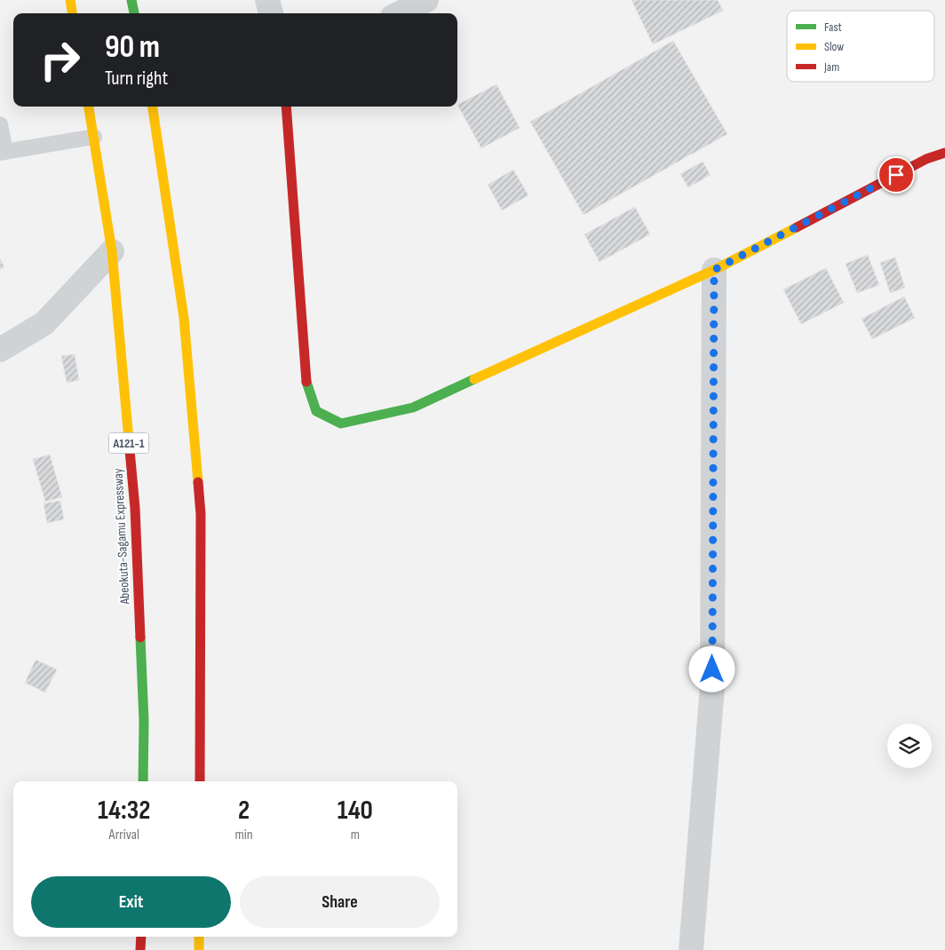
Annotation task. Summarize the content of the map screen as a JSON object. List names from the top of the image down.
{
  "streets": {
    "main road": ["A121-1", "Abeokuta-Sagamu Expressway"]
  },
  "legend": ["Fast", "Slow", "Jam"],
  "page": {
    "turn": ["90 m", "Turn right"],
    "eta": [
      "14:32",
      "Arrival",
      "2",
      "min",
      "140",
      "m"
    ],
    "buttons": ["Exit", "Share"]
  }
}
